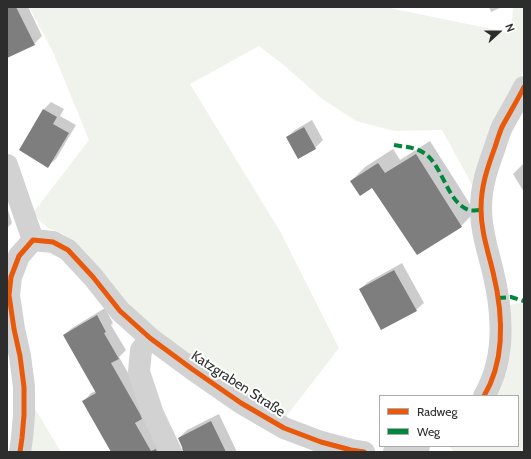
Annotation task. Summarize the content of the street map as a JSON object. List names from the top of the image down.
{
  "streets": {
    "street": ["Katzgraben Straße"]
  },
  "legend": ["Radweg", "Weg"],
  "north": "right"
}
